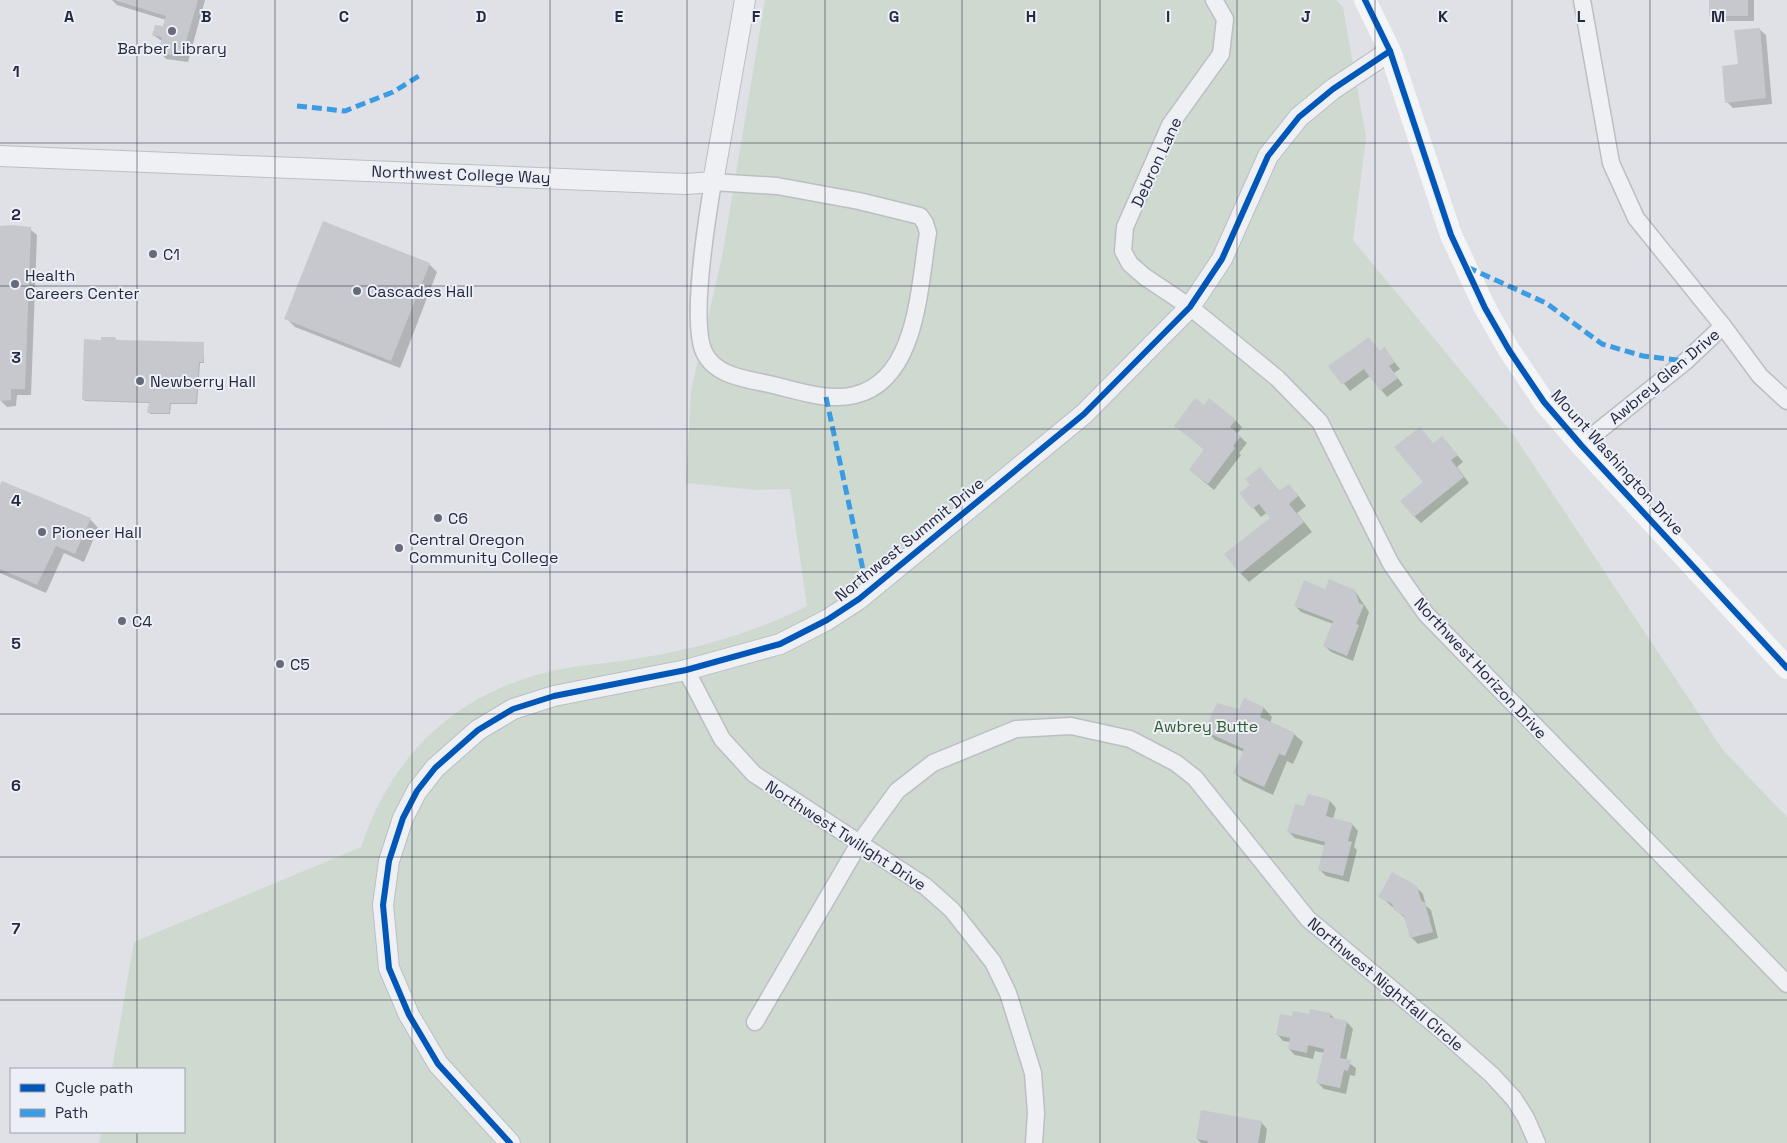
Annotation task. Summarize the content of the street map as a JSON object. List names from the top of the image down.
{
  "streets": {
    "main road": ["Mount Washington Drive"],
    "street": [
      "Debron Lane",
      "Northwest College Way",
      "Awbrey Glen Drive",
      "Northwest Summit Drive",
      "Northwest Horizon Drive",
      "Northwest Twilight Drive",
      "Northwest Nightfall Circle"
    ]
  },
  "crossings": [
    ["Debron Lane", "Northwest Summit Drive"],
    ["Debron Lane", "Northwest Horizon Drive"],
    ["Awbrey Glen Drive", "Mount Washington Drive"],
    ["Mount Washington Drive", "Northwest Summit Drive"],
    ["Northwest Summit Drive", "Northwest Horizon Drive"],
    ["Northwest Summit Drive", "Northwest Twilight Drive"],
    ["Northwest Twilight Drive", "Northwest Nightfall Circle"]
  ],
  "parks": ["Awbrey Butte"],
  "places": [
    "Barber Library",
    "C1",
    "Health Careers Center",
    "Cascades Hall",
    "Newberry Hall",
    "C6",
    "Pioneer Hall",
    "Central Oregon Community College",
    "C4",
    "C5"
  ],
  "legend": ["Cycle path", "Path"],
  "grid": {
    "columns": [
      "A",
      "B",
      "C",
      "D",
      "E",
      "F",
      "G",
      "H",
      "I",
      "J",
      "K",
      "L",
      "M"
    ],
    "rows": [
      "1",
      "2",
      "3",
      "4",
      "5",
      "6",
      "7"
    ]
  }
}
